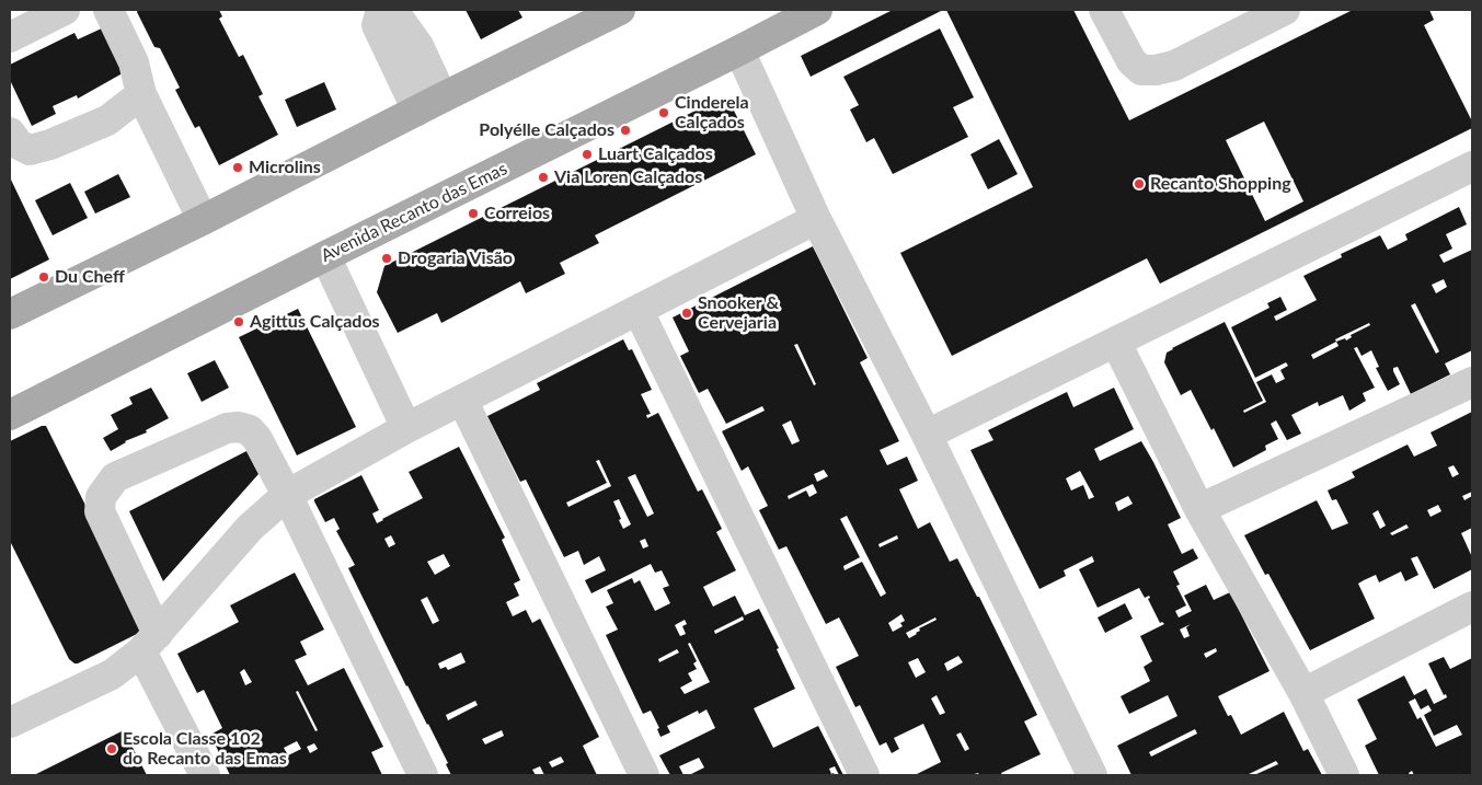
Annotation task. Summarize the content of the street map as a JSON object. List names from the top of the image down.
{
  "streets": {
    "main road": ["Avenida Recanto das Emas"]
  },
  "places": [
    "Cinderela Calçados",
    "Polyélle Calçados",
    "Luart Calçados",
    "Microlins",
    "Via Loren Calçados",
    "Recanto Shopping",
    "Correios",
    "Drogaria Visão",
    "Du Cheff",
    "Snooker & Cervejaria",
    "Agittus Calçados",
    "Escola Classe 102 do Recanto das Emas"
  ]
}
